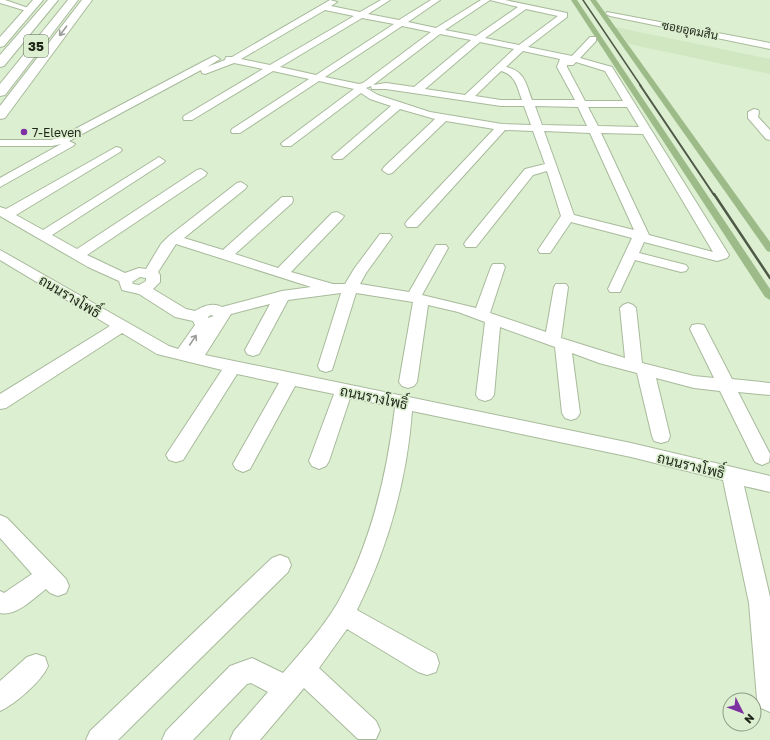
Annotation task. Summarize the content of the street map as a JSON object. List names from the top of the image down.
{
  "streets": {
    "highway": ["35"],
    "street": ["ซอยอุดมสิน", "ถนนรางโพธิ์"]
  },
  "places": ["7-Eleven"],
  "north": "bottom right"
}
